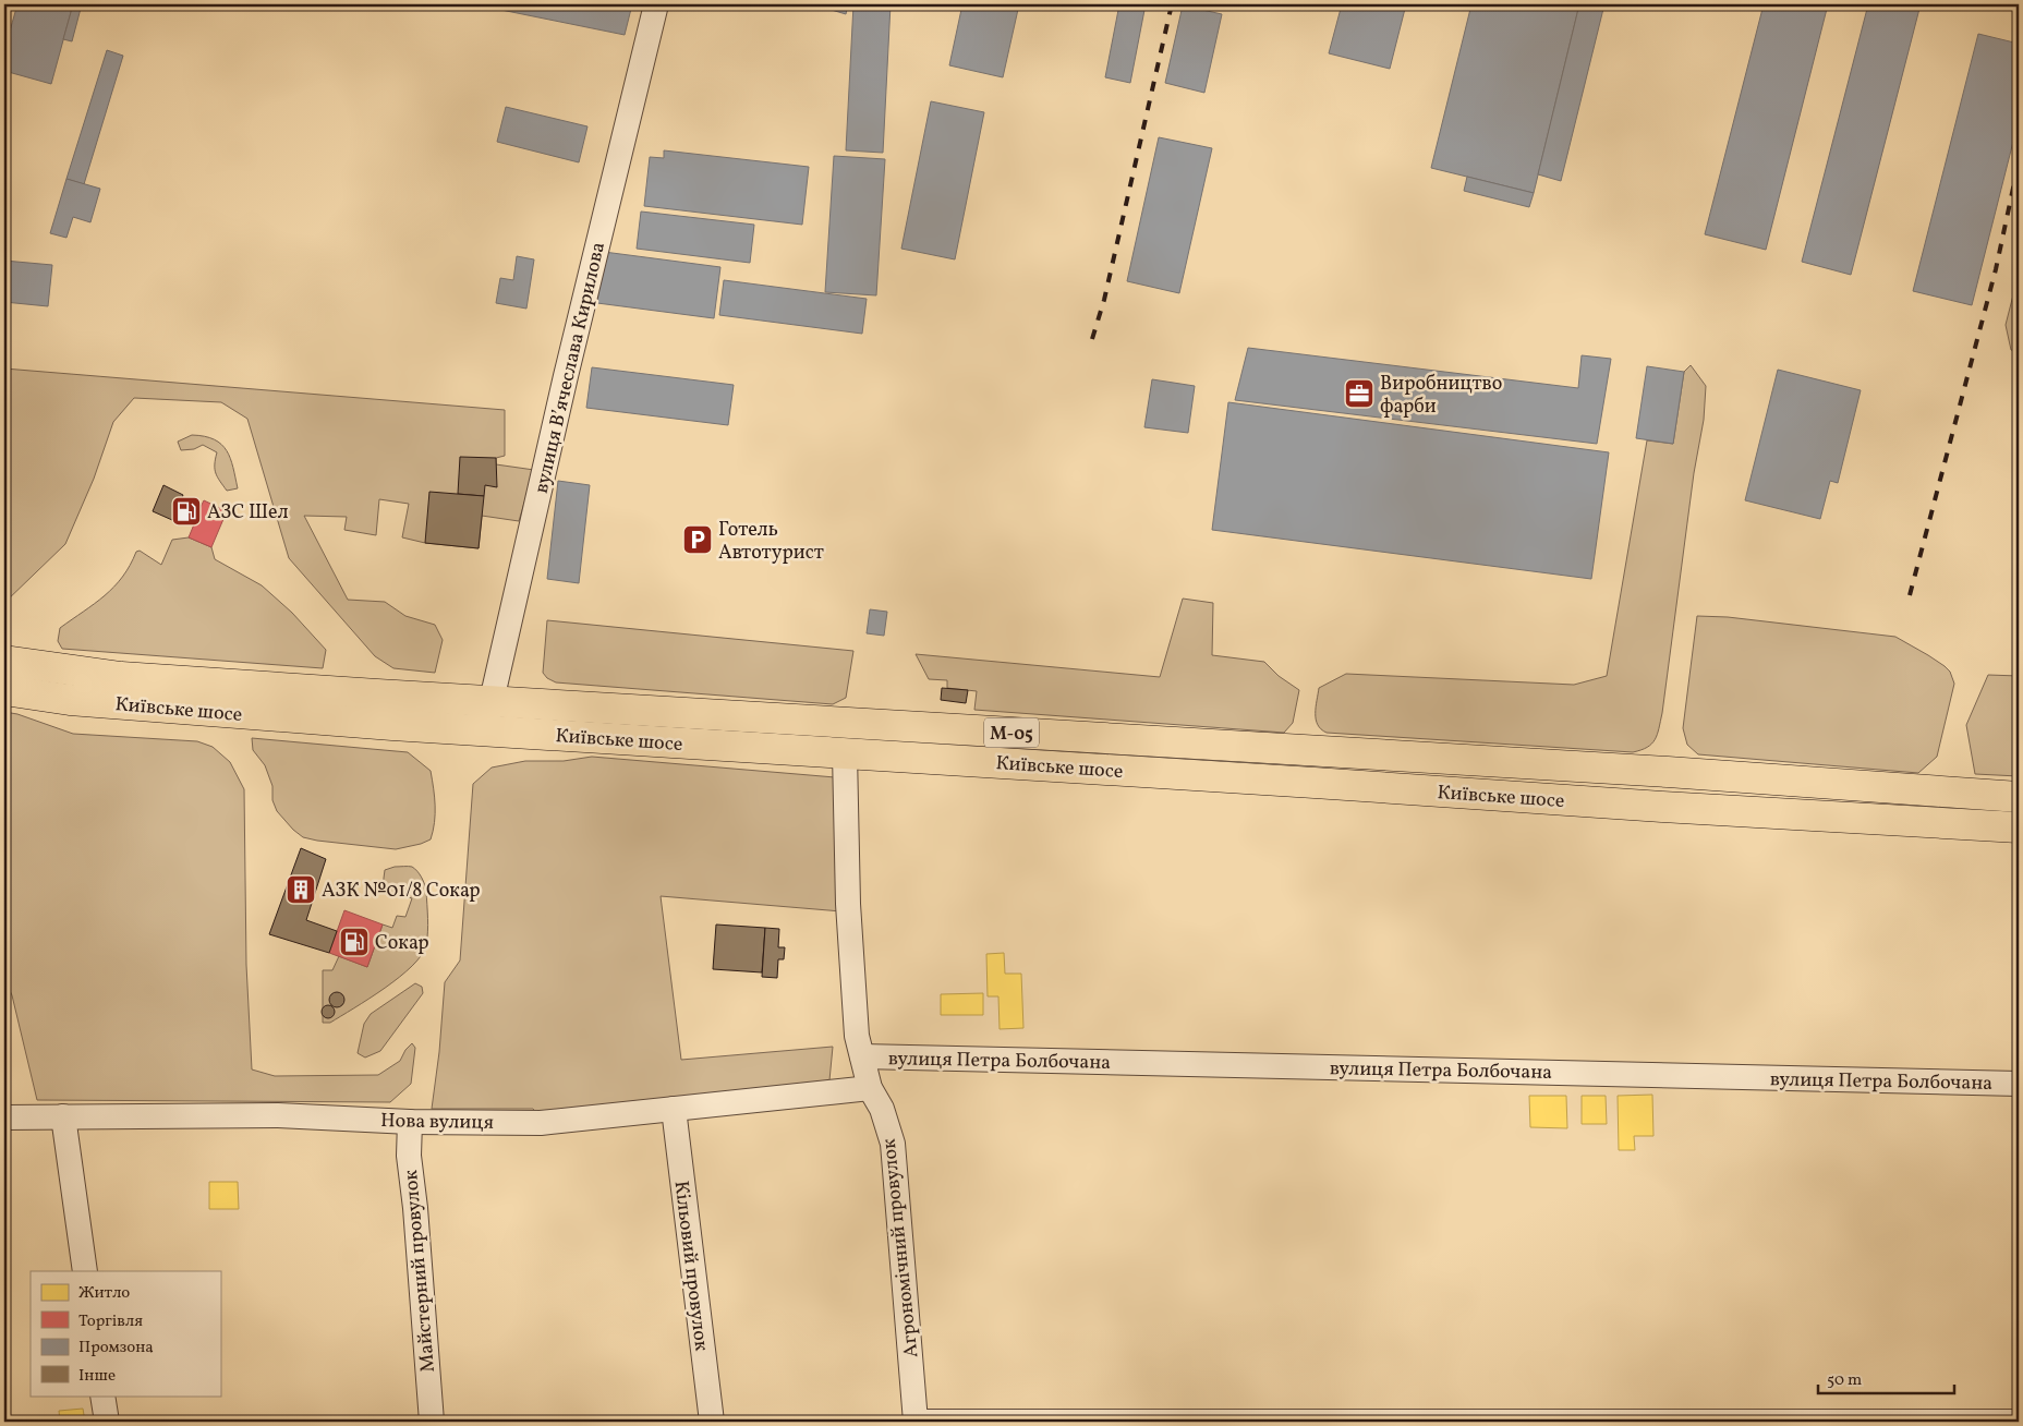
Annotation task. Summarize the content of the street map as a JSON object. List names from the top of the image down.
{
  "streets": {
    "main road": ["Київське шосе", "М-05"],
    "street": [
      "вулиця Вʼячеслава Кирилова",
      "вулиця Петра Болбочана",
      "Нова вулиця",
      "Агрономічний провулок",
      "Кільовий провулок",
      "Майстерний провулок"
    ]
  },
  "crossings": [
    ["вулиця Вʼячеслава Кирилова", "Київське шосе"],
    ["вулиця Вʼячеслава Кирилова", "М-05"],
    ["Київське шосе", "Агрономічний провулок"],
    ["вулиця Петра Болбочана", "Агрономічний провулок"],
    ["Нова вулиця", "Агрономічний провулок"],
    ["Нова вулиця", "Кільовий провулок"],
    ["Нова вулиця", "Майстерний провулок"]
  ],
  "places": {
    "office": ["Виробництво фарби"],
    "fuel station": ["АЗС Шел", "Сокар"],
    "parking": ["Готель Автотурист"],
    "building": ["АЗК №01/8 Сокар"]
  },
  "legend": [
    "Житло",
    "Торгівля",
    "Промзона",
    "Інше"
  ],
  "scale_bar": "50 m"
}
